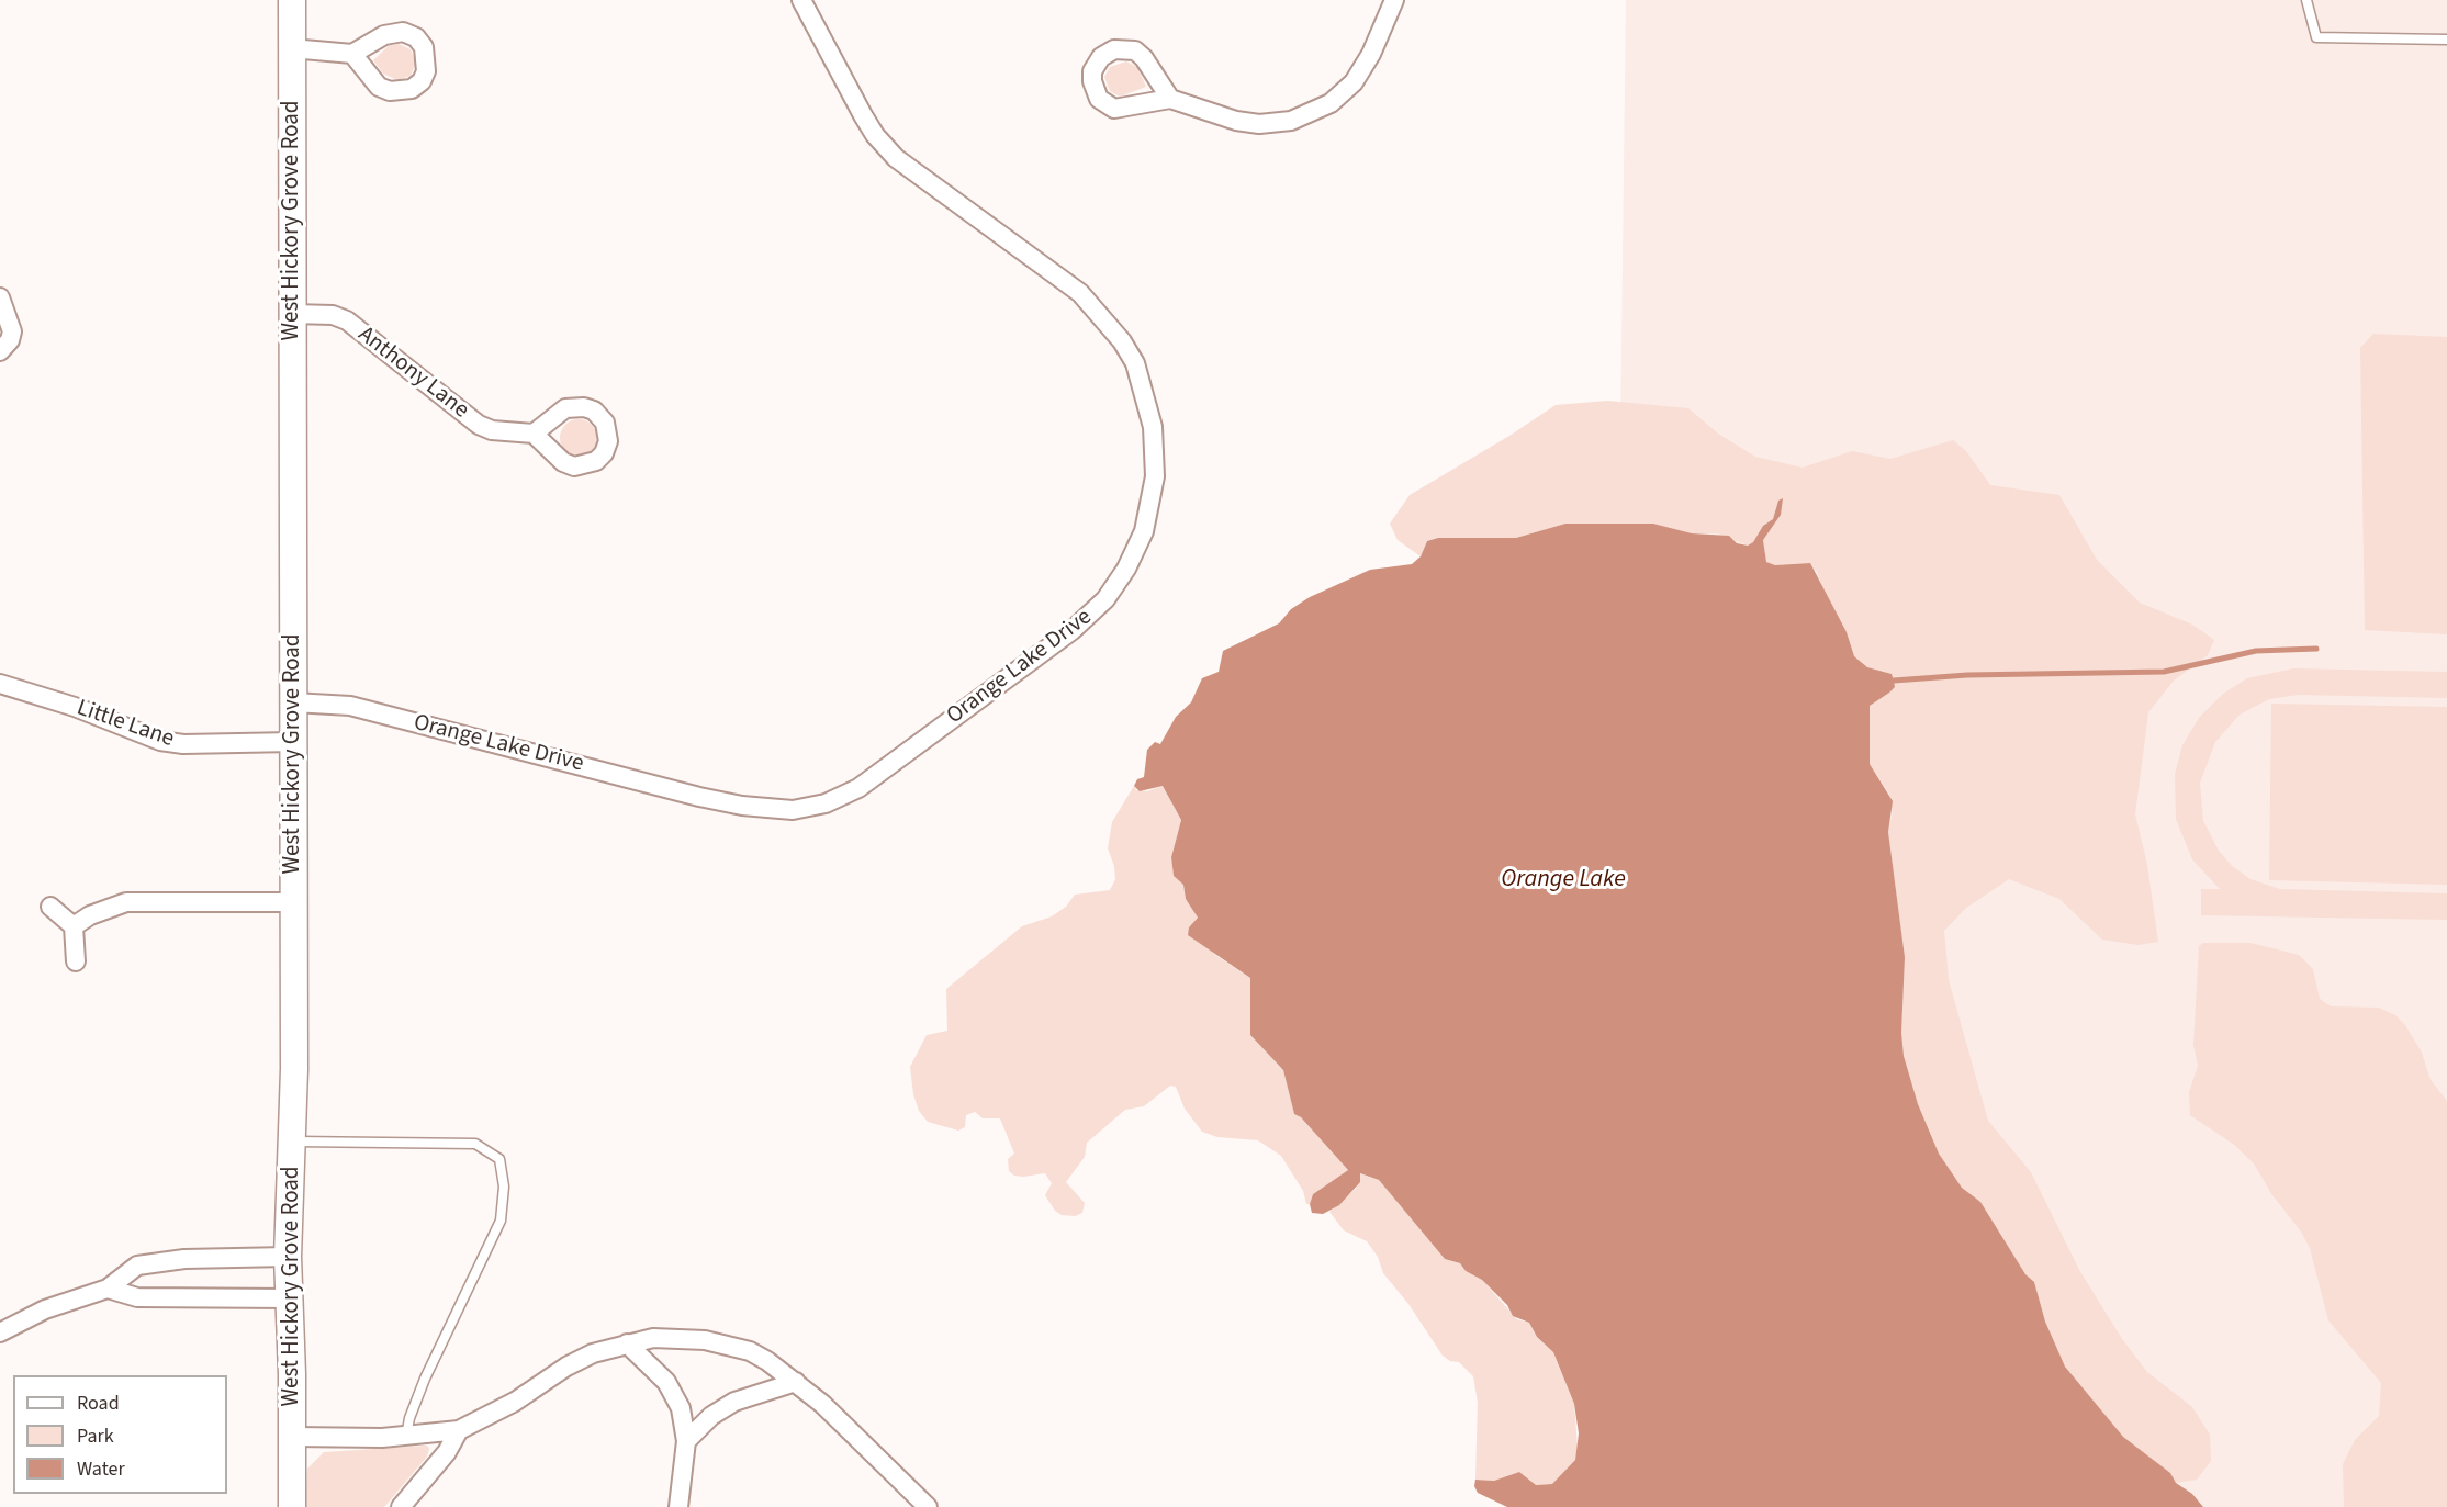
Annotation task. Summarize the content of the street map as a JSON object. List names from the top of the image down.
{
  "streets": {
    "street": [
      "West Hickory Grove Road",
      "Anthony Lane",
      "Orange Lake Drive",
      "Little Lane"
    ]
  },
  "crossings": [
    ["West Hickory Grove Road", "Anthony Lane"],
    ["West Hickory Grove Road", "Orange Lake Drive"],
    ["West Hickory Grove Road", "Little Lane"]
  ],
  "water": ["Orange Lake"],
  "legend": ["Road", "Park", "Water"]
}
